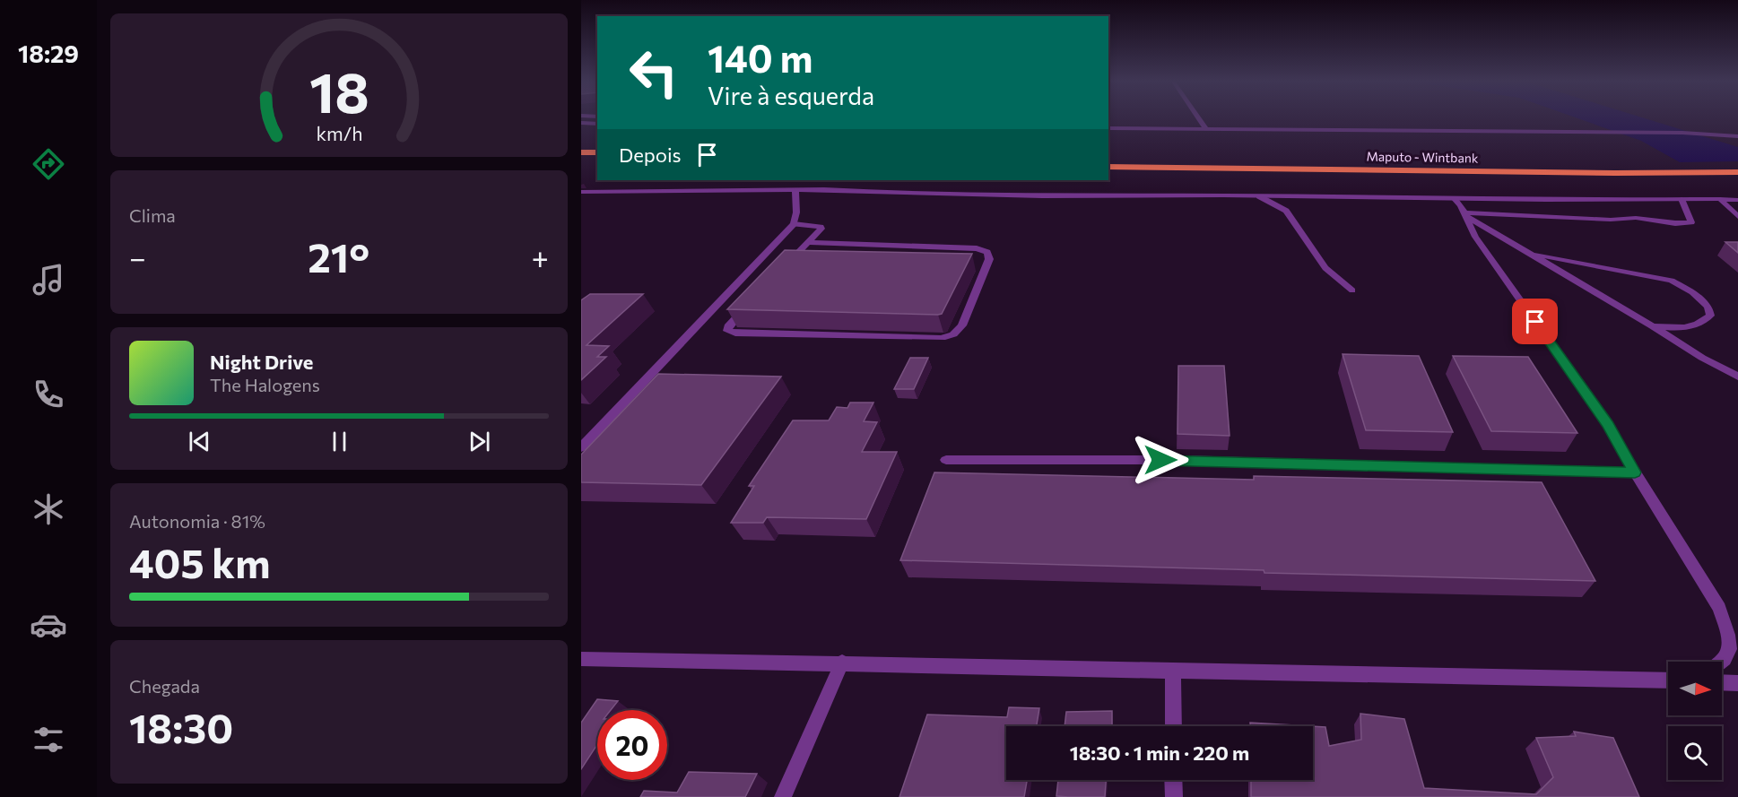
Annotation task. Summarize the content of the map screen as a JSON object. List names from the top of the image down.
{
  "streets": {
    "highway": ["Maputo - Wintbank"]
  },
  "north": "right",
  "page": {
    "tabs": "18:29",
    "turn": ["140 m", "Vire à esquerda"],
    "then": "Depois",
    "tile": [
      "Clima",
      ["Autonomia · 81%", "405 km"],
      ["Chegada", "18:30"]
    ],
    "heat": ["−", "21°", "+"],
    "song": ["Night Drive", "The Halogens"],
    "limit": "20",
    "trip": "18:30 · 1 min · 220 m",
    "gauge": ["18", "km/h"]
  }
}
